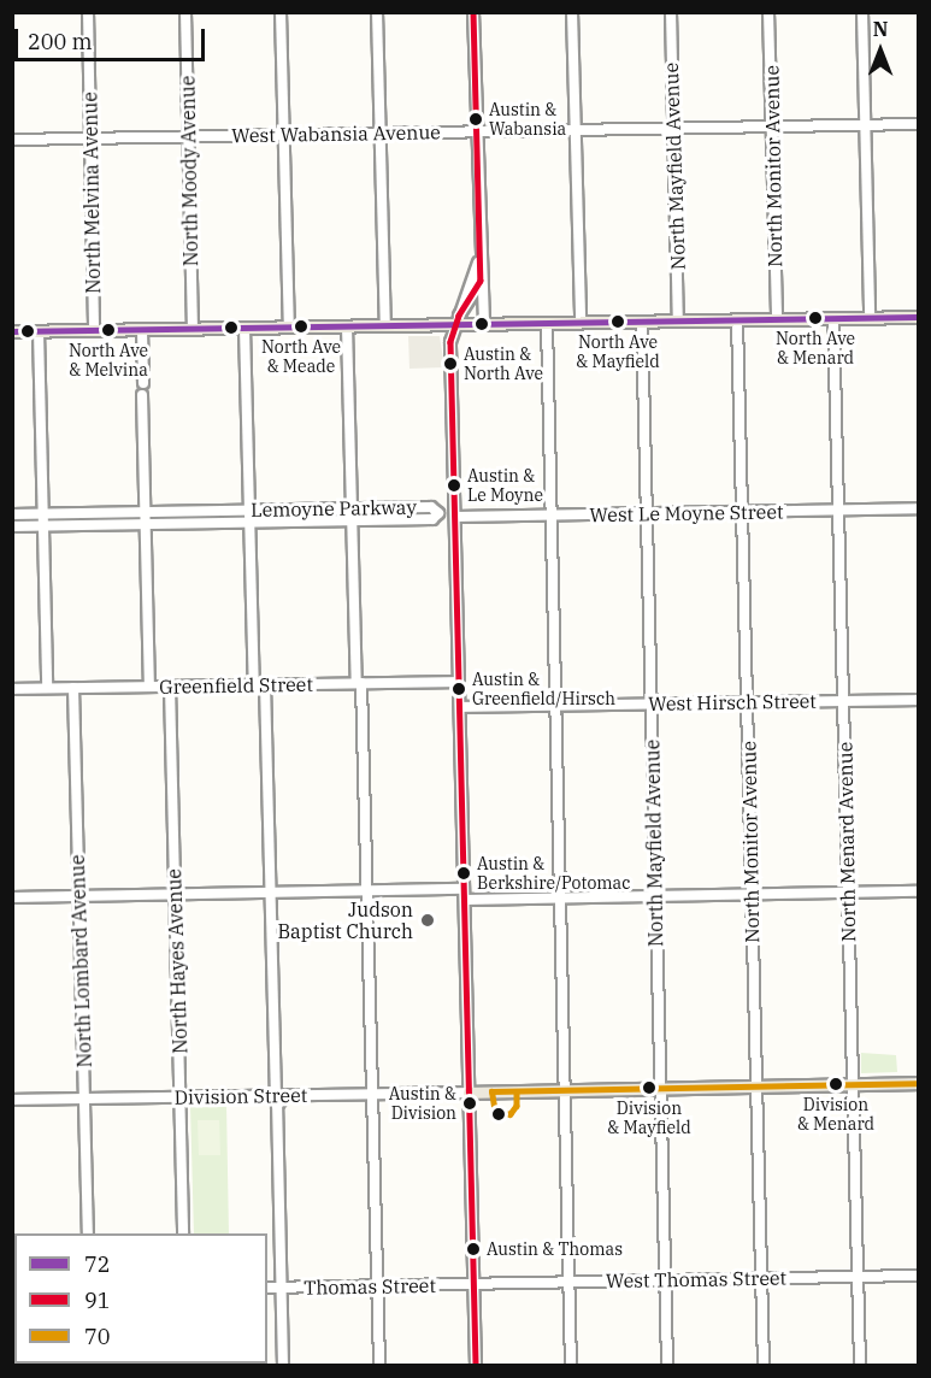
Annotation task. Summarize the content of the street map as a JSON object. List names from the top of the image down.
{
  "streets": {
    "street": [
      "West Wabansia Avenue",
      "North Mayfield Avenue",
      "North Monitor Avenue",
      "North Moody Avenue",
      "North Melvina Avenue",
      "Lemoyne Parkway",
      "West Le Moyne Street",
      "Greenfield Street",
      "West Hirsch Street",
      "North Menard Avenue",
      "North Lombard Avenue",
      "North Hayes Avenue",
      "Division Street",
      "West Thomas Street",
      "Thomas Street"
    ]
  },
  "crossings": [
    ["West Wabansia Avenue", "North Mayfield Avenue"],
    ["West Wabansia Avenue", "North Monitor Avenue"],
    ["West Wabansia Avenue", "North Moody Avenue"],
    ["West Wabansia Avenue", "North Melvina Avenue"],
    ["North Mayfield Avenue", "West Le Moyne Street"],
    ["North Mayfield Avenue", "West Hirsch Street"],
    ["North Mayfield Avenue", "West Thomas Street"],
    ["North Monitor Avenue", "West Le Moyne Street"],
    ["North Monitor Avenue", "West Hirsch Street"],
    ["North Monitor Avenue", "West Thomas Street"],
    ["West Le Moyne Street", "North Menard Avenue"],
    ["Greenfield Street", "North Lombard Avenue"],
    ["Greenfield Street", "North Hayes Avenue"],
    ["West Hirsch Street", "North Menard Avenue"],
    ["North Menard Avenue", "West Thomas Street"],
    ["North Lombard Avenue", "Division Street"],
    ["North Hayes Avenue", "Division Street"],
    ["West Thomas Street", "Thomas Street"]
  ],
  "places": [
    "Austin & Wabansia",
    "North Ave & Menard",
    "North Ave & Mayfield",
    "North Ave & Meade",
    "North Ave & Melvina",
    "Austin & North Ave",
    "Austin & Le Moyne",
    "Austin & Greenfield/Hirsch",
    "Austin & Berkshire/Potomac",
    "Judson Baptist Church",
    "Division & Menard",
    "Division & Mayfield",
    "Austin & Division",
    "Austin & Thomas"
  ],
  "lines": ["transit line 91", "transit line 72", "transit line 70"],
  "legend": ["72", "91", "70"],
  "scale_bar": "200 m",
  "north": "top"
}
